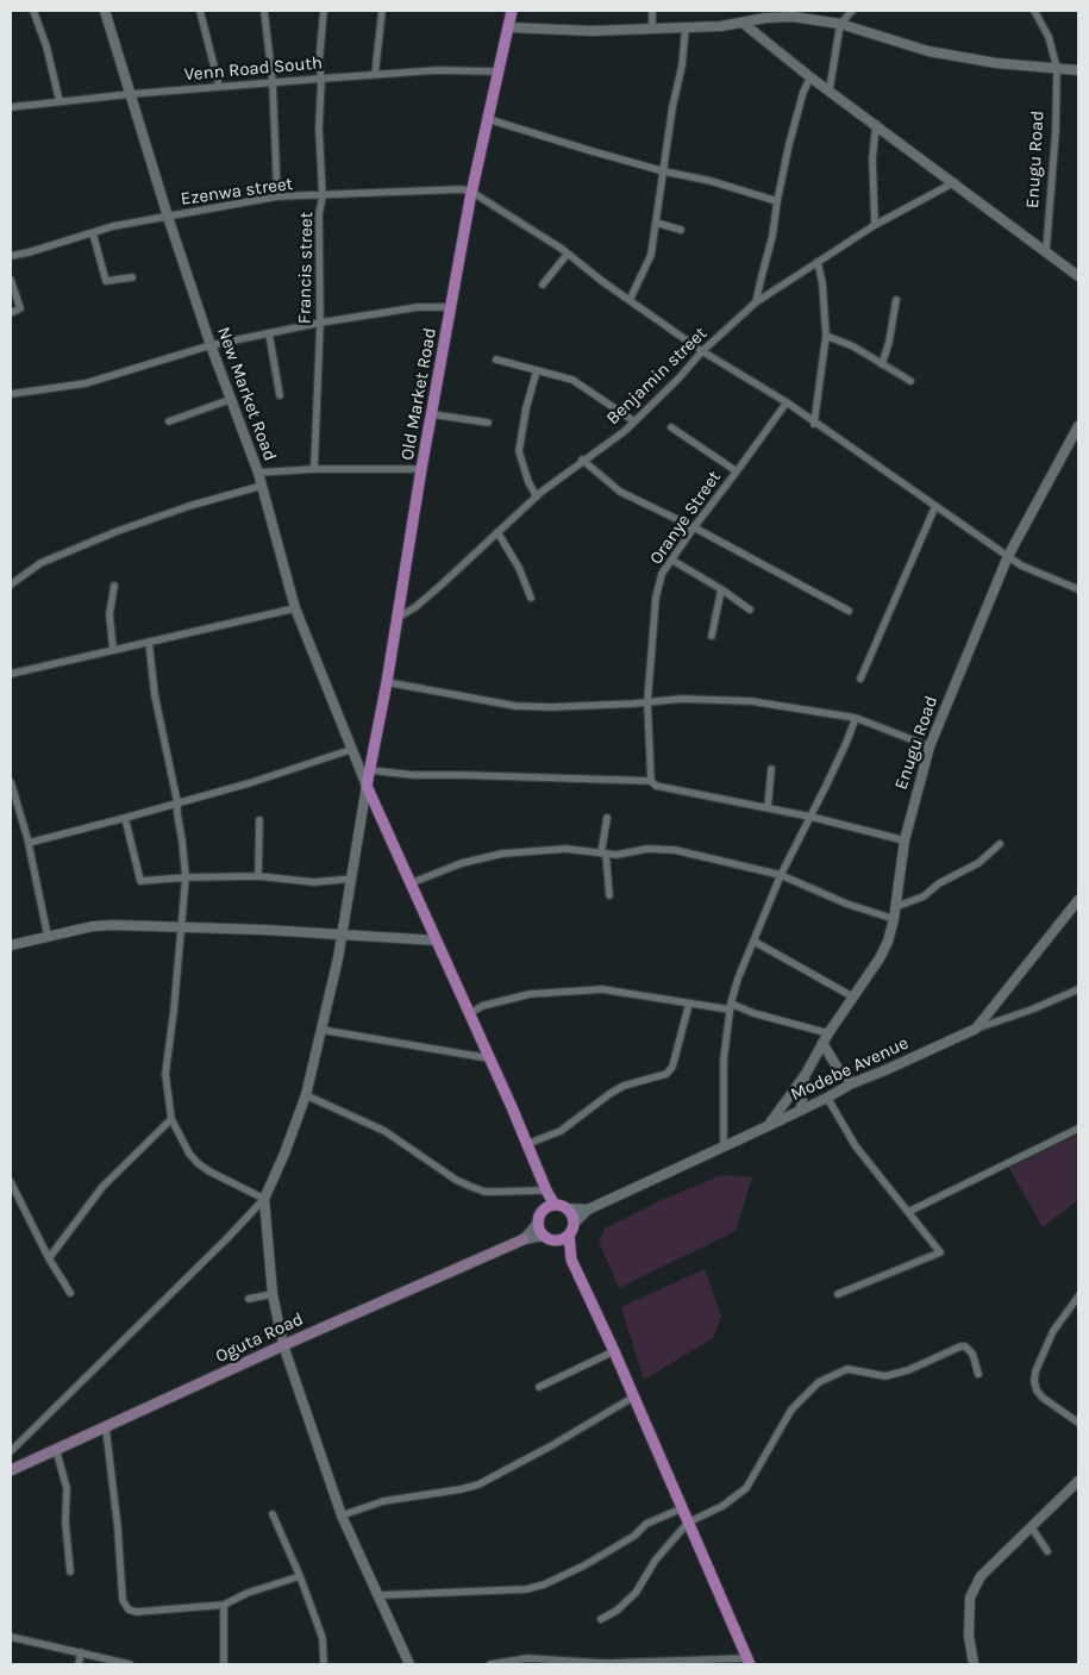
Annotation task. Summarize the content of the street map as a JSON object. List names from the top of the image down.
{
  "streets": {
    "main road": ["Old Market Road", "Oguta Road"],
    "street": [
      "Venn Road South",
      "Enugu Road",
      "Ezenwa street",
      "Francis street",
      "Benjamin street",
      "New Market Road",
      "Oranye Street",
      "Modebe Avenue"
    ]
  },
  "crossings": [
    ["Venn Road South", "Francis street"],
    ["Venn Road South", "New Market Road"],
    ["Venn Road South", "Old Market Road"],
    ["Ezenwa street", "Francis street"],
    ["Ezenwa street", "New Market Road"],
    ["Ezenwa street", "Old Market Road"],
    ["Benjamin street", "Old Market Road"],
    ["New Market Road", "Old Market Road"]
  ]
}
